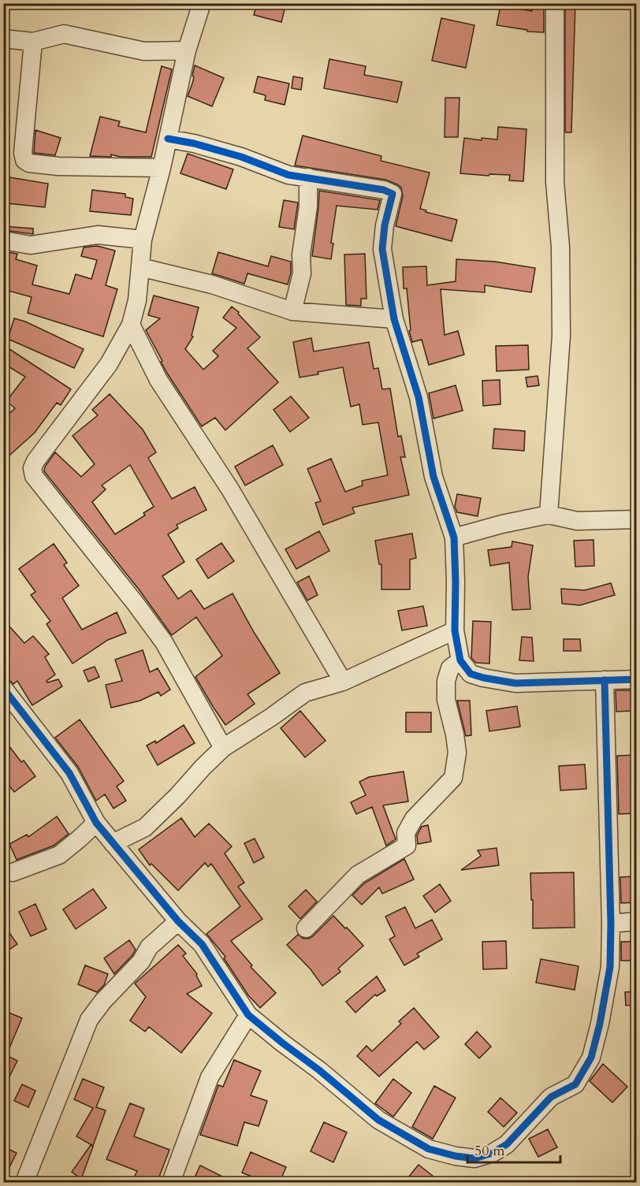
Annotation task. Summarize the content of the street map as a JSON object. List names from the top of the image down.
{
  "scale_bar": "50 m"
}
